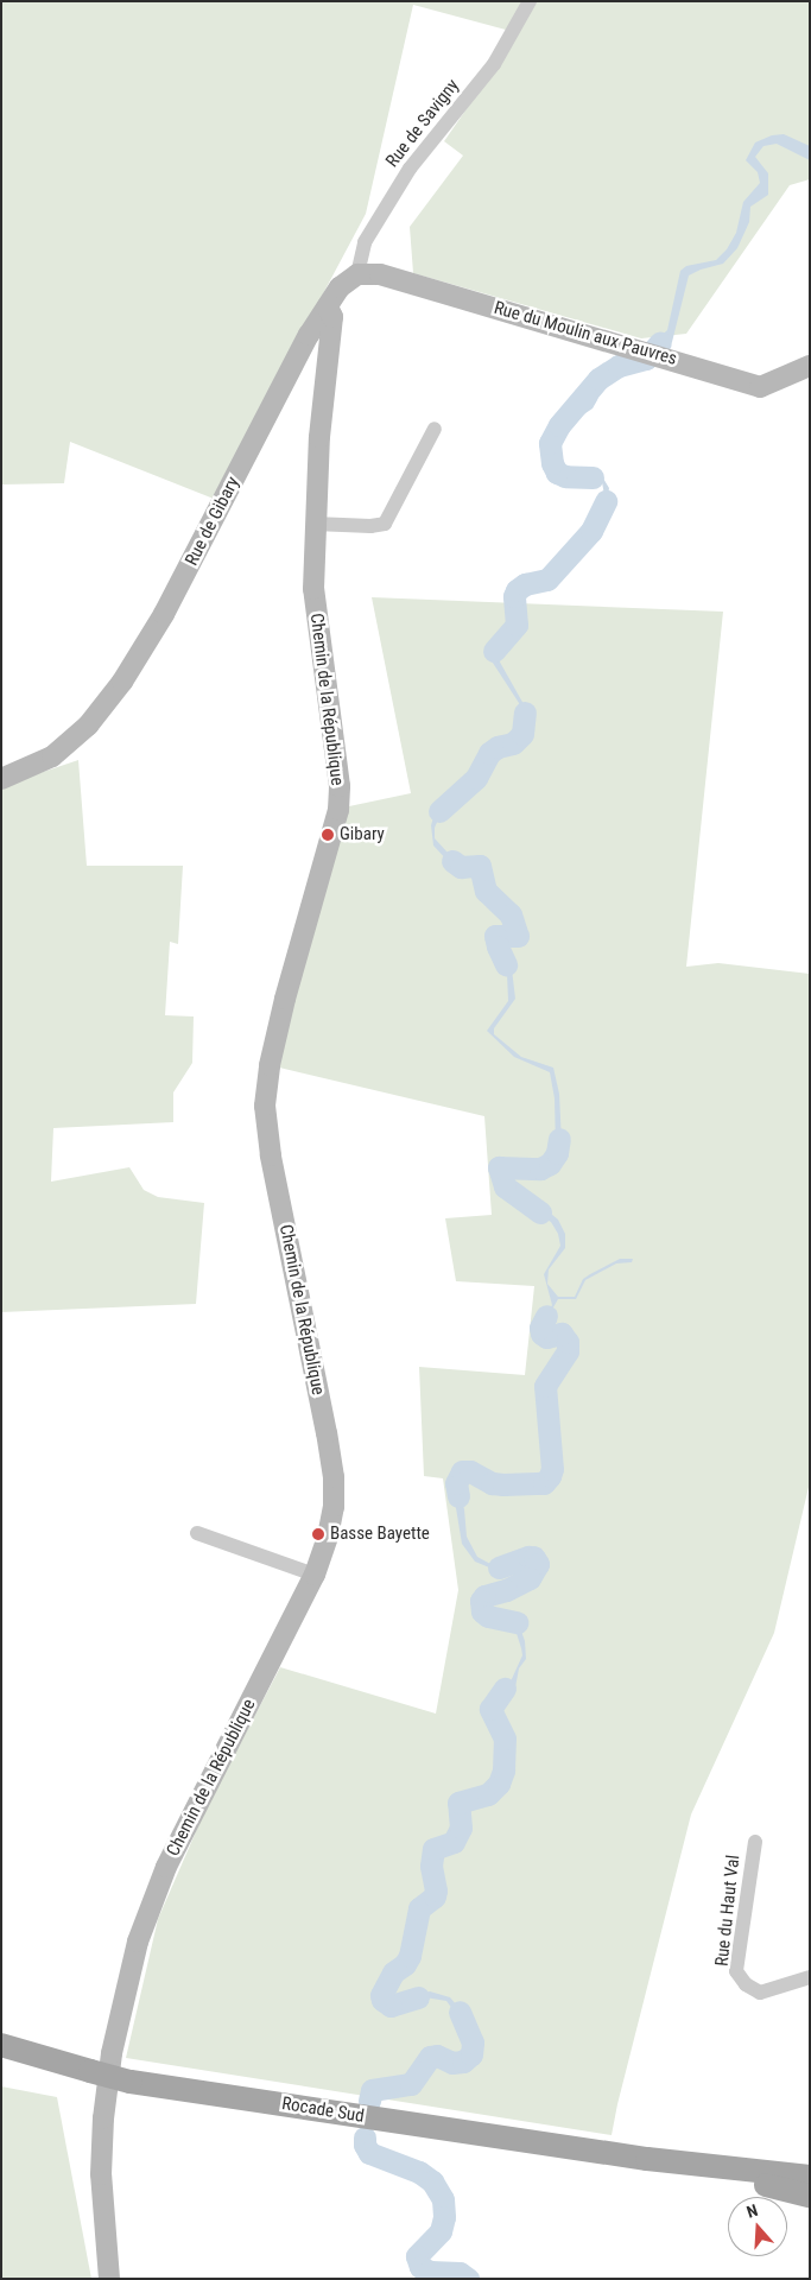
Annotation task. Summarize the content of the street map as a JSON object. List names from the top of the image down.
{
  "streets": {
    "main road": ["Rocade Sud"],
    "street": [
      "Rue de Savigny",
      "Rue du Moulin aux Pauvres",
      "Rue de Gibary",
      "Chemin de la République",
      "Rue du Haut Val"
    ]
  },
  "crossings": [
    ["Rue de Savigny", "Rue du Moulin aux Pauvres"],
    ["Rue de Savigny", "Rue de Gibary"],
    ["Rue du Moulin aux Pauvres", "Rue de Gibary"],
    ["Rue de Gibary", "Chemin de la République"]
  ],
  "places": ["Gibary", "Basse Bayette"],
  "north": "top"
}
